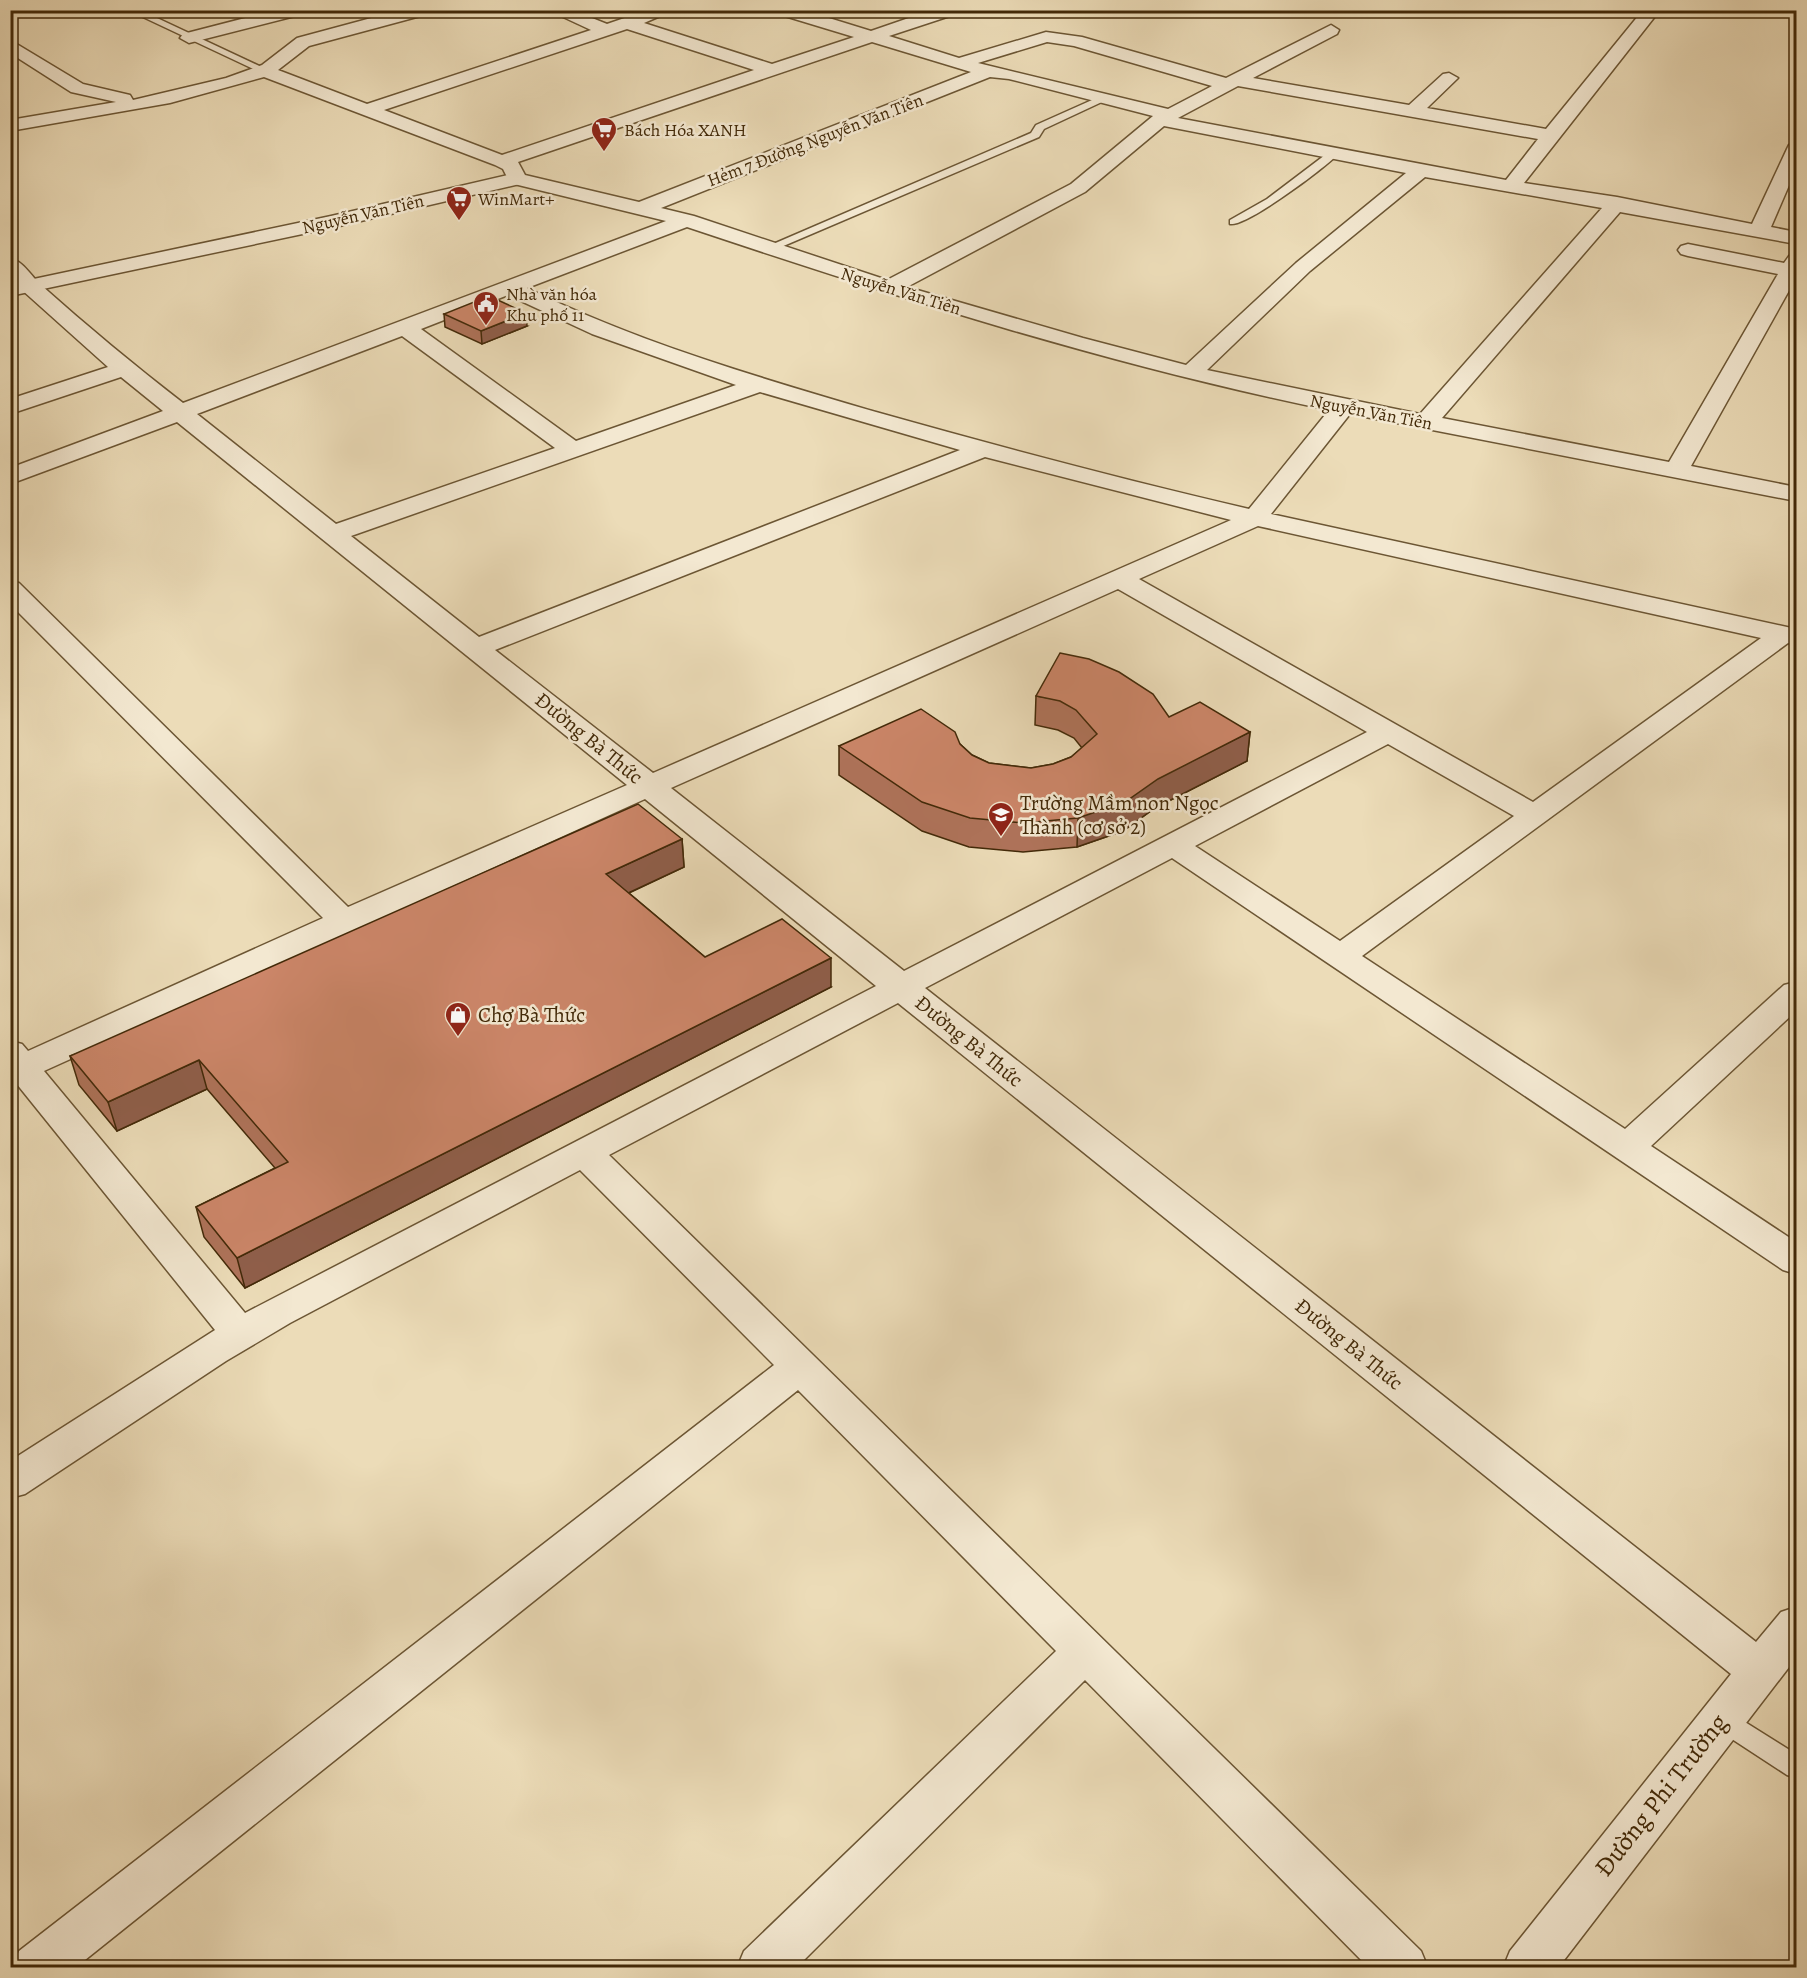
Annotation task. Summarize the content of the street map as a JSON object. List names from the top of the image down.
{
  "streets": {
    "street": [
      "Hẻm 7 Đường Nguyễn Văn Tiên",
      "Nguyễn Văn Tiên",
      "Đường Bà Thức",
      "Đường Phi Trường"
    ]
  },
  "crossings": [
    ["Hẻm 7 Đường Nguyễn Văn Tiên", "Nguyễn Văn Tiên"],
    ["Nguyễn Văn Tiên", "Đường Bà Thức"],
    ["Đường Bà Thức", "Đường Phi Trường"]
  ],
  "places": {
    "supermarket": ["Bách Hóa XANH", "WinMart+"],
    "public building": ["Nhà văn hóa Khu phố 11"],
    "school or university": ["Trường Mầm non Ngọc Thành (cơ sở 2)"],
    "shop": ["Chợ Bà Thức"]
  }
}
